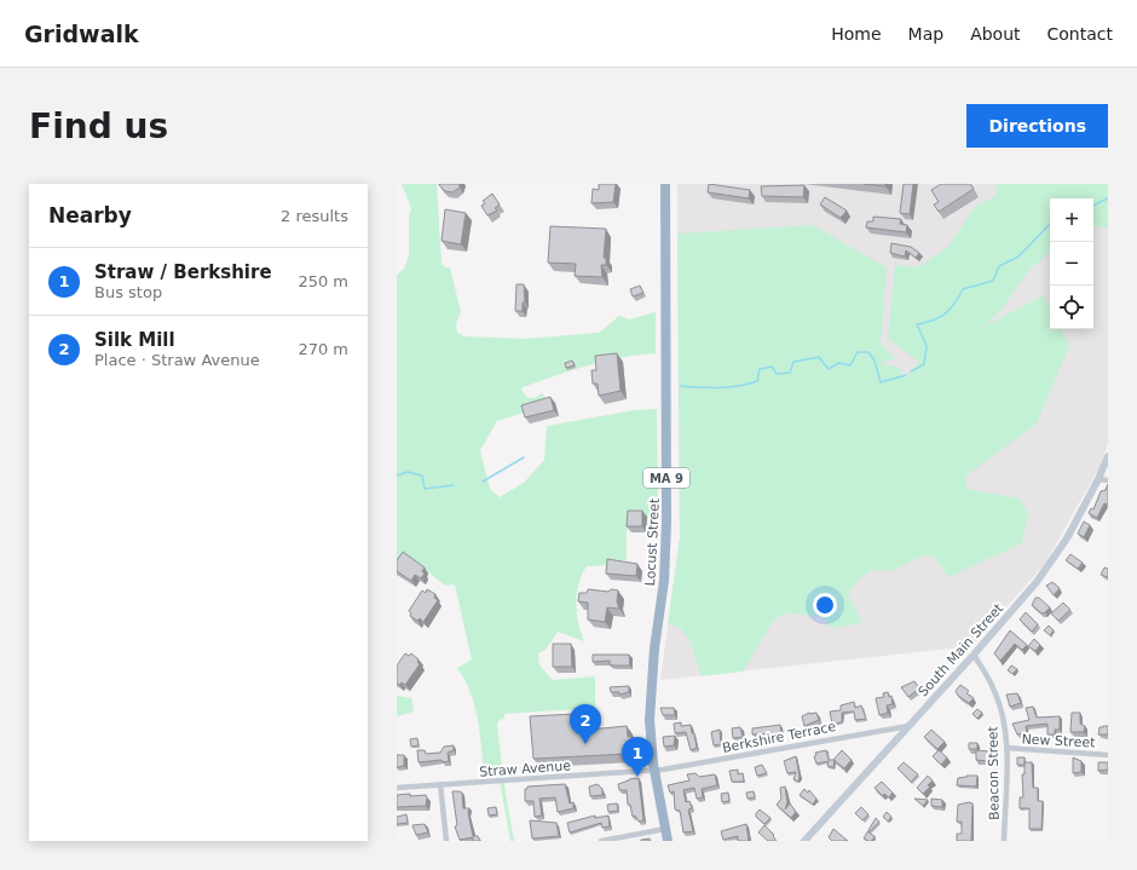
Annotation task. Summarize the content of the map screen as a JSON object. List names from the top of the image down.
{
  "streets": {
    "highway": ["MA 9", "Locust Street"],
    "main road": ["South Main Street"],
    "street": [
      "Berkshire Terrace",
      "New Street",
      "Straw Avenue",
      "Beacon Street"
    ]
  },
  "crossings": [
    ["Locust Street", "Berkshire Terrace"],
    ["Locust Street", "Straw Avenue"],
    ["South Main Street", "Berkshire Terrace"],
    ["South Main Street", "Beacon Street"],
    ["Berkshire Terrace", "Straw Avenue"],
    ["New Street", "Beacon Street"]
  ],
  "page": {
    "header": "Gridwalk",
    "nav": [
      "Home",
      "Map",
      "About",
      "Contact"
    ],
    "buttons": "Directions",
    "title": "Find us",
    "heading": ["Nearby", "2 results"],
    "map_buttons": ["+", "−"],
    "list": [
      {
        "mark": "1",
        "name": "Straw / Berkshire",
        "note": "Bus stop",
        "value": "250 m"
      },
      {
        "mark": "2",
        "name": "Silk Mill",
        "note": "Place · Straw Avenue",
        "value": "270 m"
      }
    ],
    "pins": ["2", "1"]
  }
}
